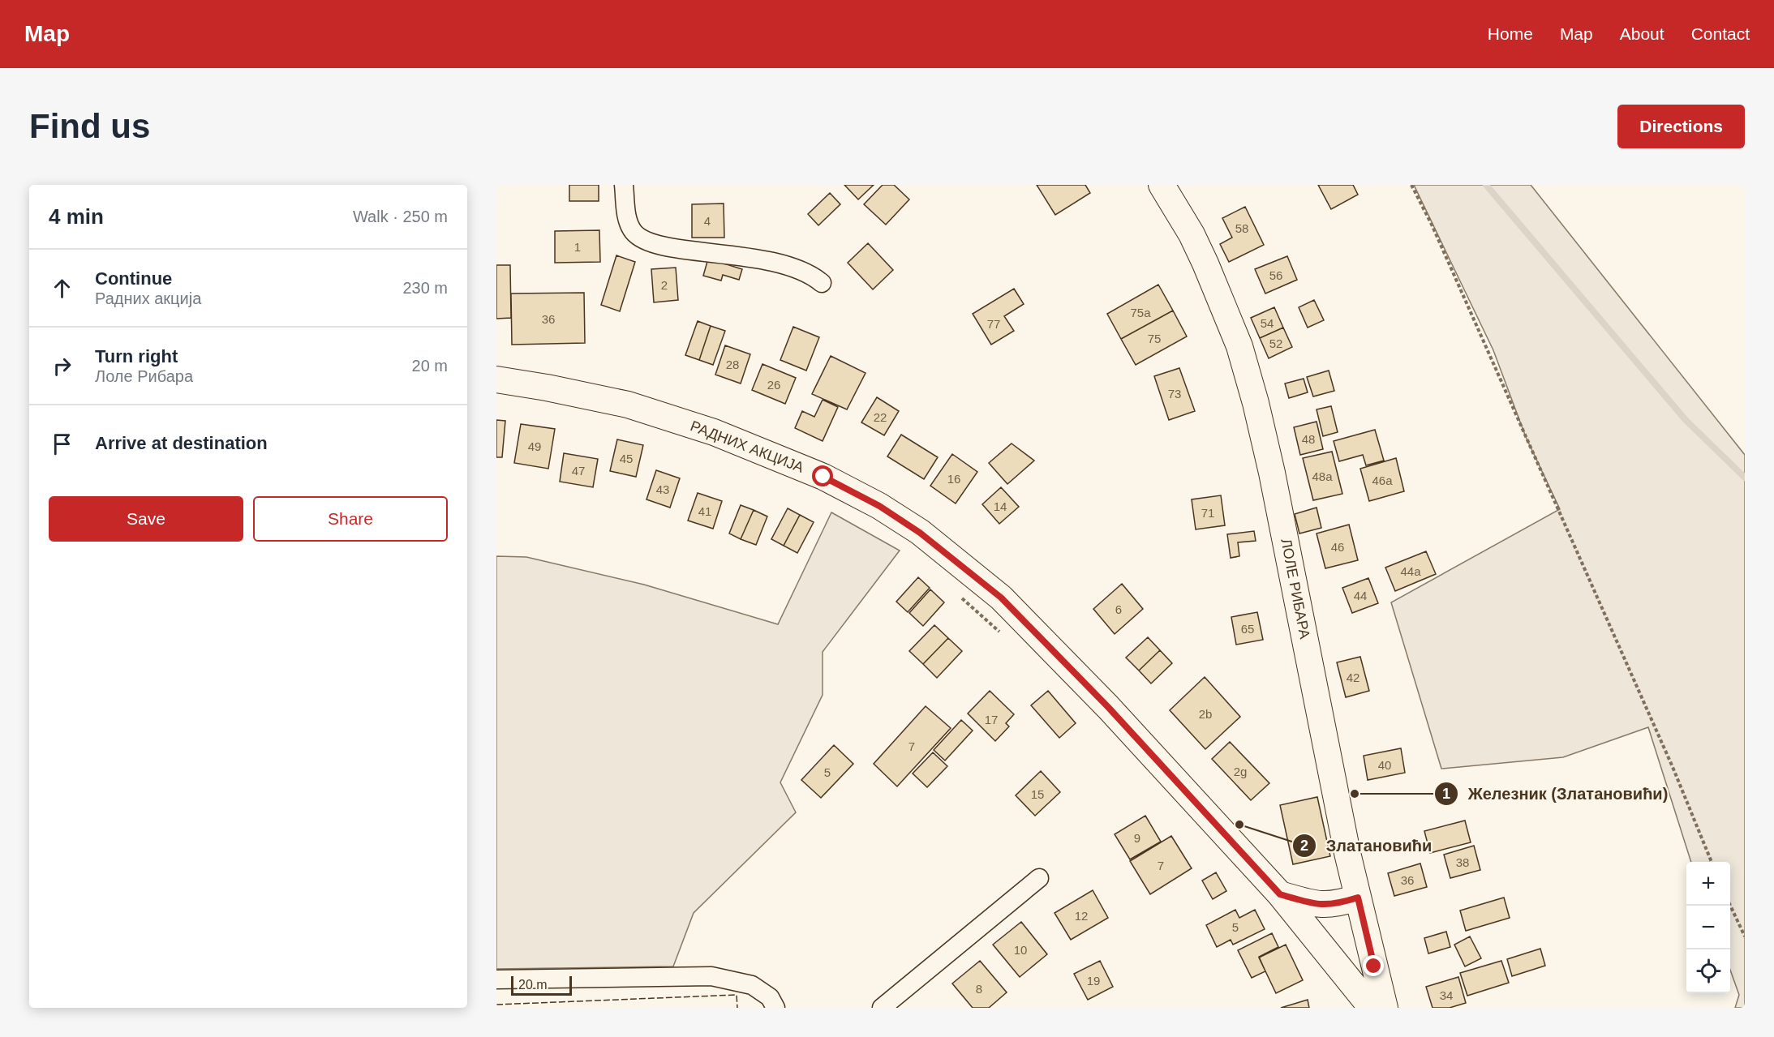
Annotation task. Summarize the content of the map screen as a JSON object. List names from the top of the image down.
{
  "streets": {
    "main road": ["РАДНИХ АКЦИЈА", "ЛОЛЕ РИБАРА"]
  },
  "places": ["Железник (Златановићи)", "Златановићи"],
  "house_numbers": [
    "4",
    "58",
    "1",
    "56",
    "2",
    "75a",
    "36",
    "54",
    "77",
    "75",
    "52",
    "28",
    "26",
    "73",
    "22",
    "48",
    "49",
    "45",
    "47",
    "48a",
    "16",
    "46a",
    "43",
    "14",
    "41",
    "71",
    "46",
    "44a",
    "44",
    "6",
    "65",
    "42",
    "2b",
    "17",
    "7",
    "40",
    "2g",
    "5",
    "15",
    "9",
    "38",
    "7",
    "36",
    "12",
    "5",
    "10",
    "19",
    "8",
    "34"
  ],
  "scale_bar": "20 m",
  "page": {
    "header": "Map",
    "nav": [
      "Home",
      "Map",
      "About",
      "Contact"
    ],
    "buttons": [
      "Directions",
      ["Save", "Share"]
    ],
    "title": "Find us",
    "heading": ["4 min", "Walk · 250 m"],
    "list": [
      ["Continue", "Радних акција", "230 m"],
      ["Turn right", "Лоле Рибара", "20 m"],
      "Arrive at destination"
    ],
    "map_buttons": ["+", "−"],
    "scale": "20 m"
  }
}
